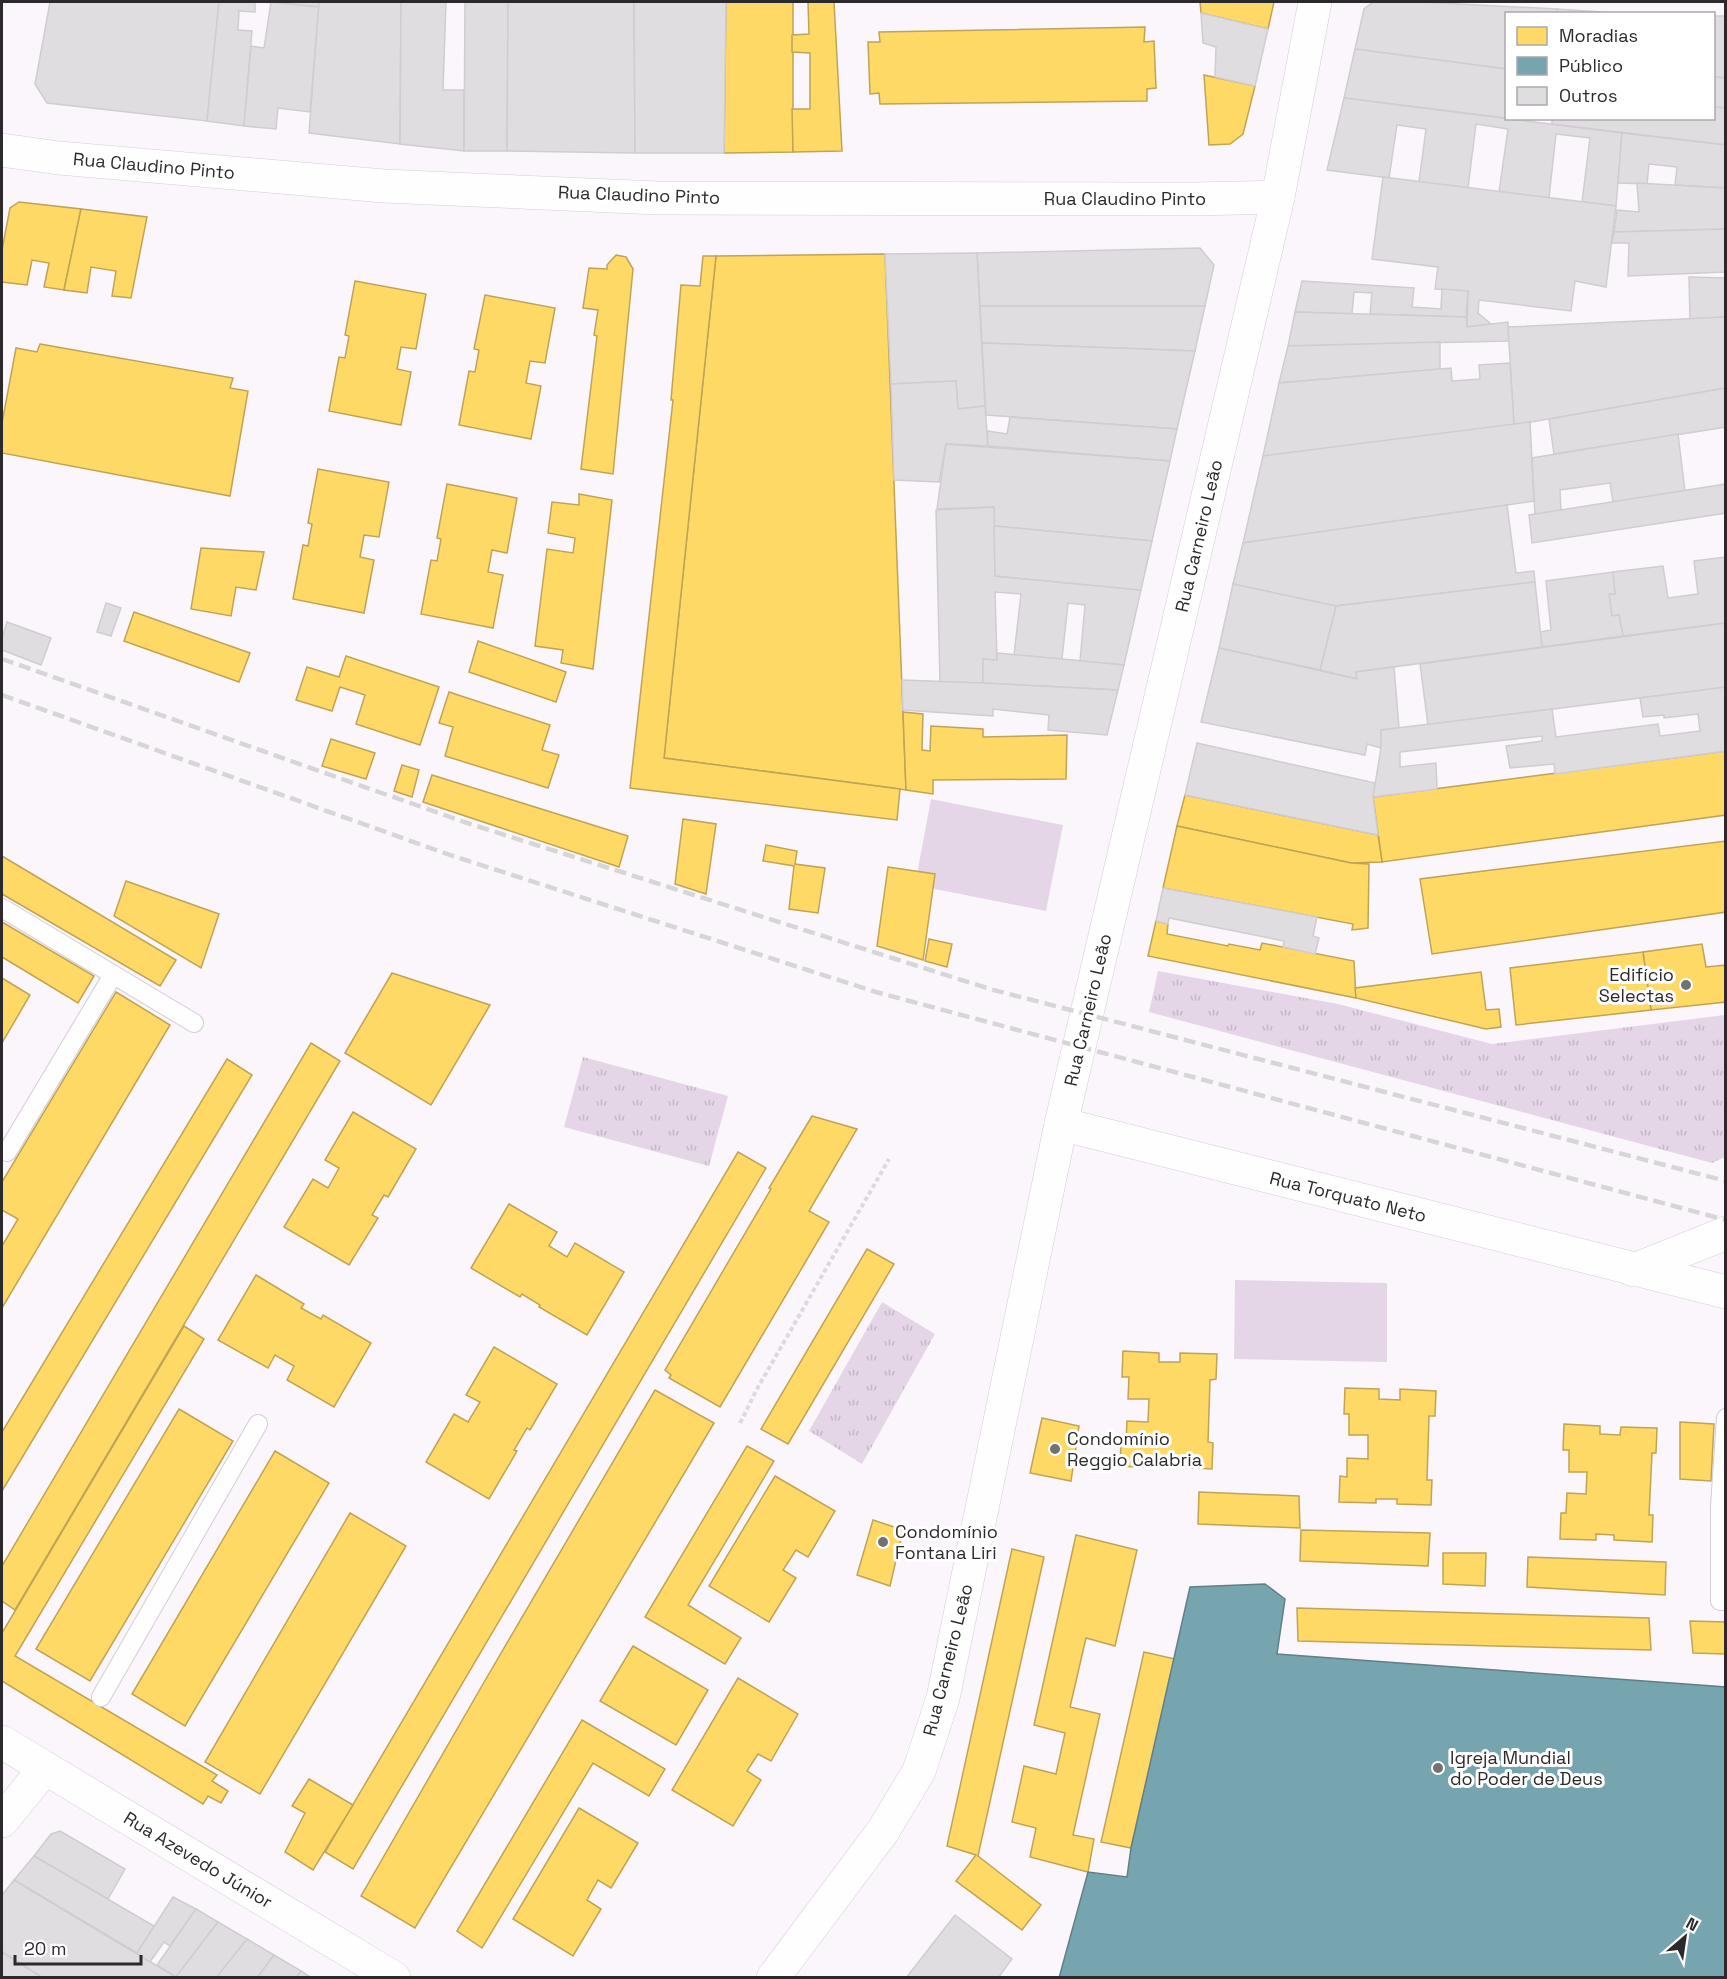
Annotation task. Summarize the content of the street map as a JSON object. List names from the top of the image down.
{
  "streets": {
    "street": [
      "Rua Claudino Pinto",
      "Rua Carneiro Leão",
      "Rua Torquato Neto",
      "Rua Azevedo Júnior"
    ]
  },
  "crossings": [
    ["Rua Claudino Pinto", "Rua Carneiro Leão"],
    ["Rua Carneiro Leão", "Rua Torquato Neto"]
  ],
  "places": [
    "Edifício Selectas",
    "Condomínio Reggio Calabria",
    "Condomínio Fontana Liri",
    "Igreja Mundial do Poder de Deus"
  ],
  "legend": ["Moradias", "Público", "Outros"],
  "scale_bar": "20 m",
  "north": "top right"
}
